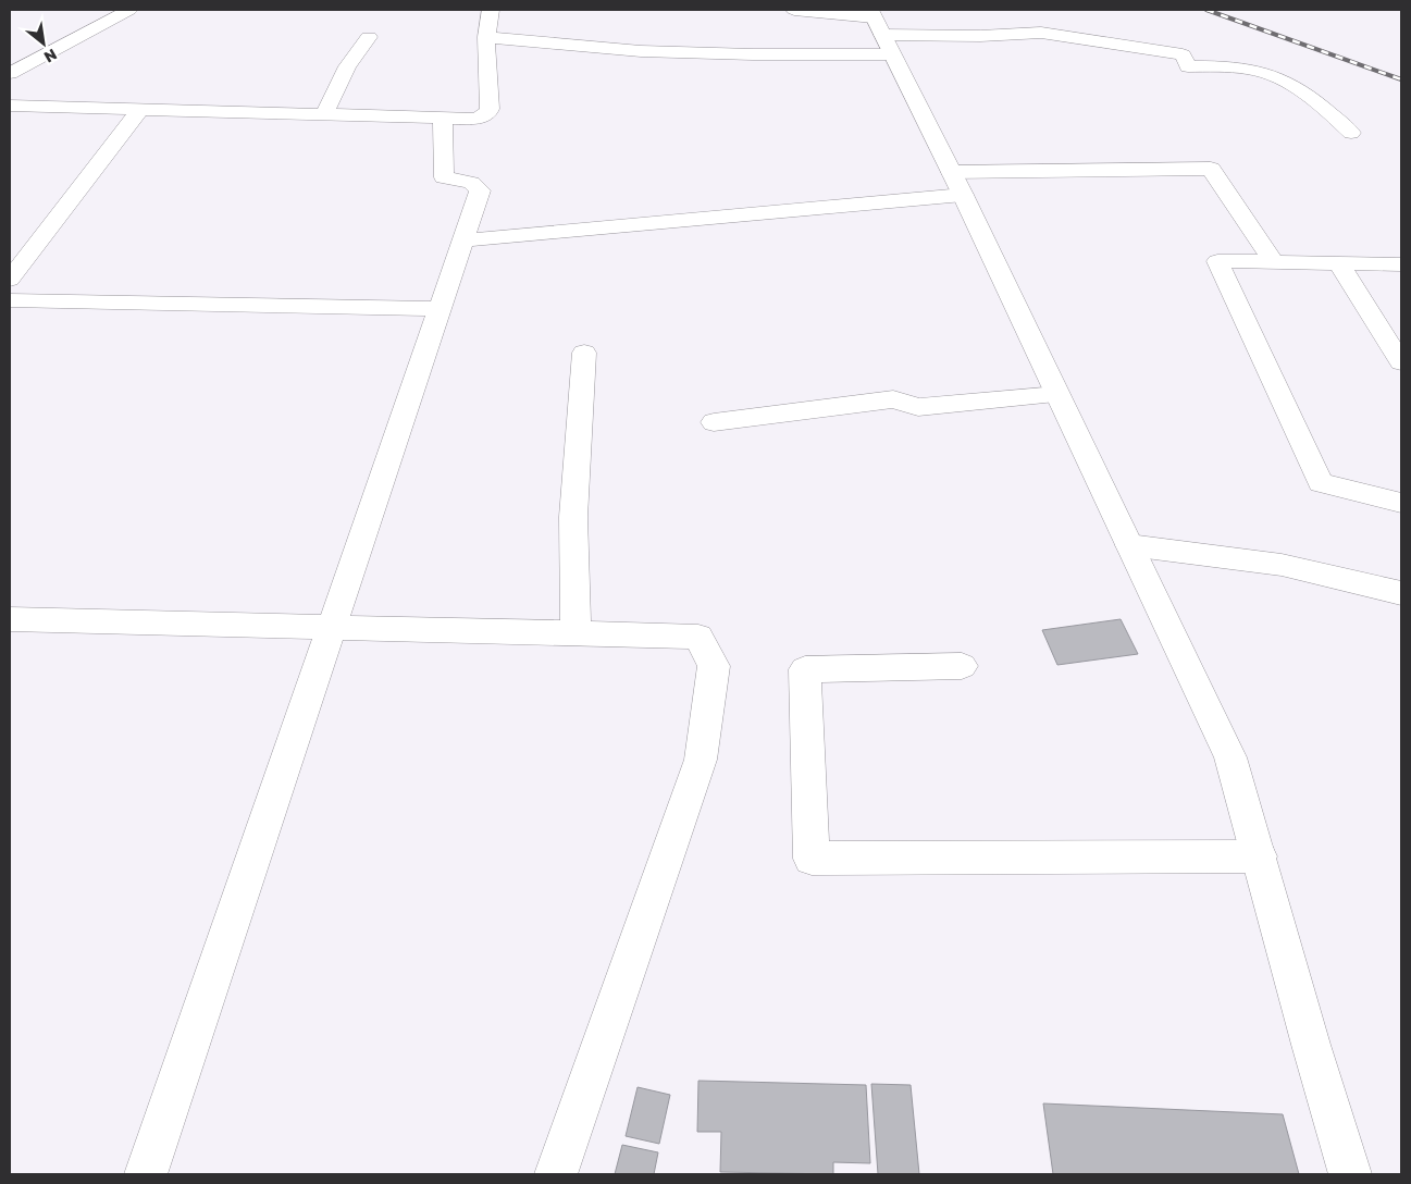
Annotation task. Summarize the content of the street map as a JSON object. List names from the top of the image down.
{
  "north": "bottom right"
}
